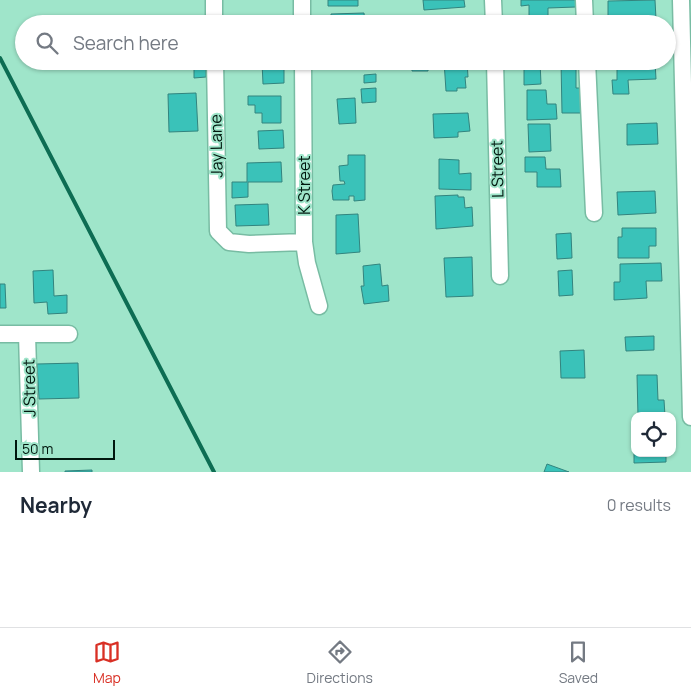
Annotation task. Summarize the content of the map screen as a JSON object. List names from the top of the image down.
{
  "streets": {
    "street": [
      "Jay Lane",
      "L Street",
      "K Street",
      "J Street"
    ]
  },
  "crossings": [
    ["Jay Lane", "K Street"]
  ],
  "scale_bar": "50 m",
  "page": {
    "search": "Search here",
    "scale": "50 m",
    "heading": ["Nearby", "0 results"],
    "nav": ["Map", "Directions", "Saved"]
  }
}
